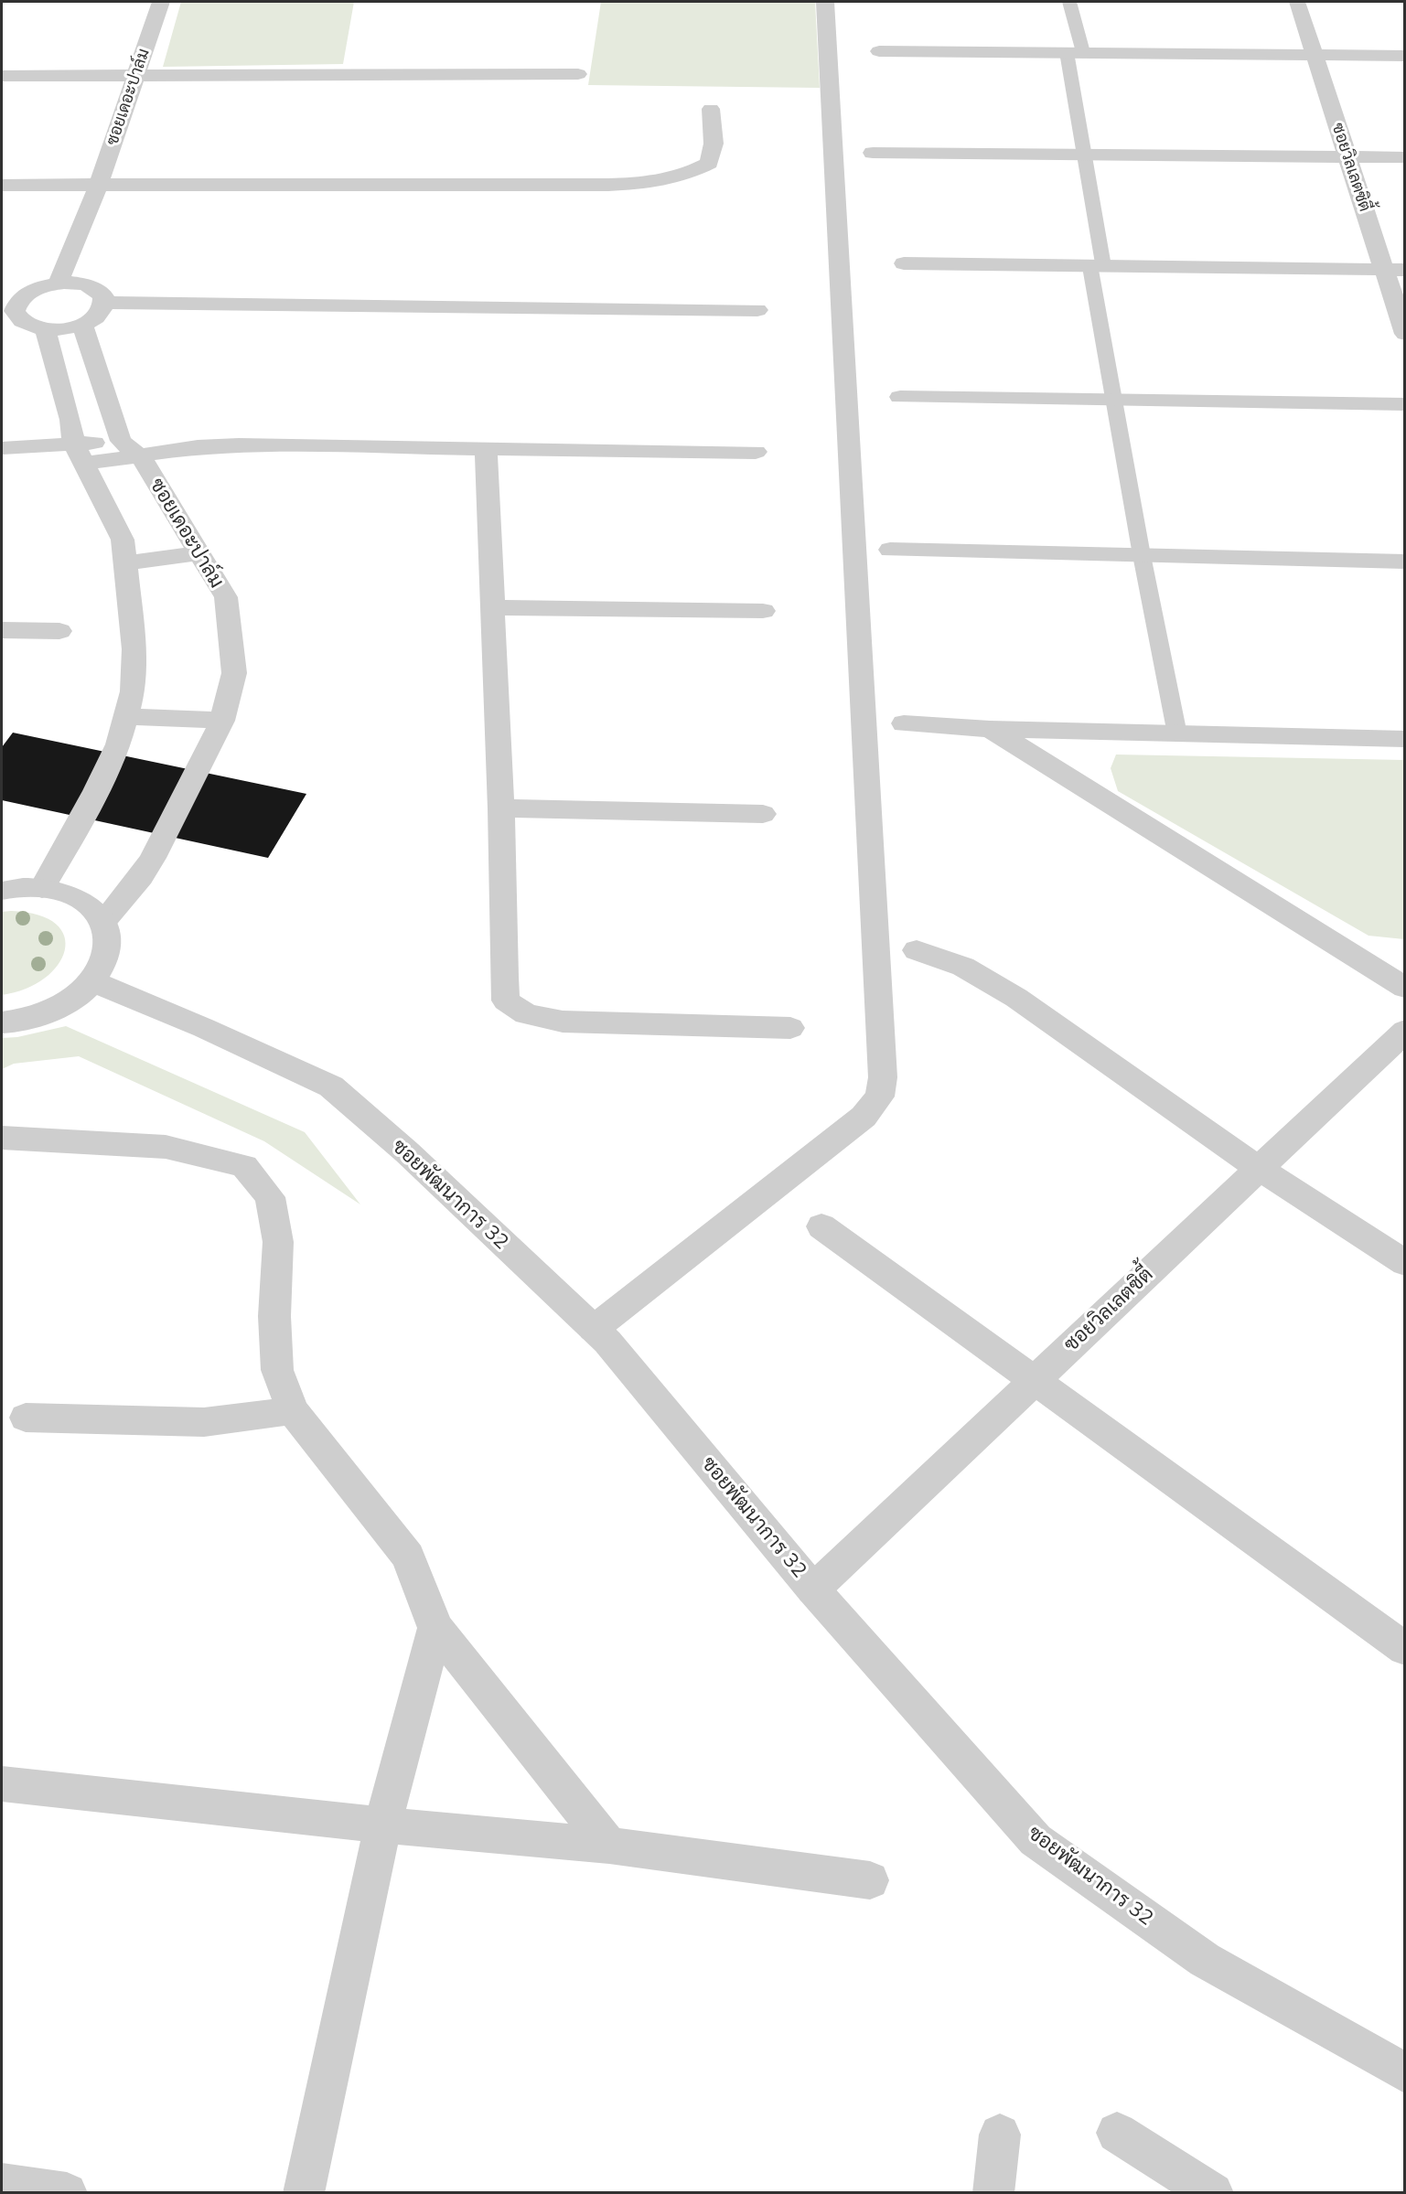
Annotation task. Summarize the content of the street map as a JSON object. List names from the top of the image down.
{
  "streets": {
    "street": ["ซอยเดอะปาล์ม", "ซอยวิลเลตซิตี้", "ซอยพัฒนาการ 32"]
  },
  "crossings": [
    ["ซอยวิลเลตซิตี้", "ซอยพัฒนาการ 32"]
  ]
}
